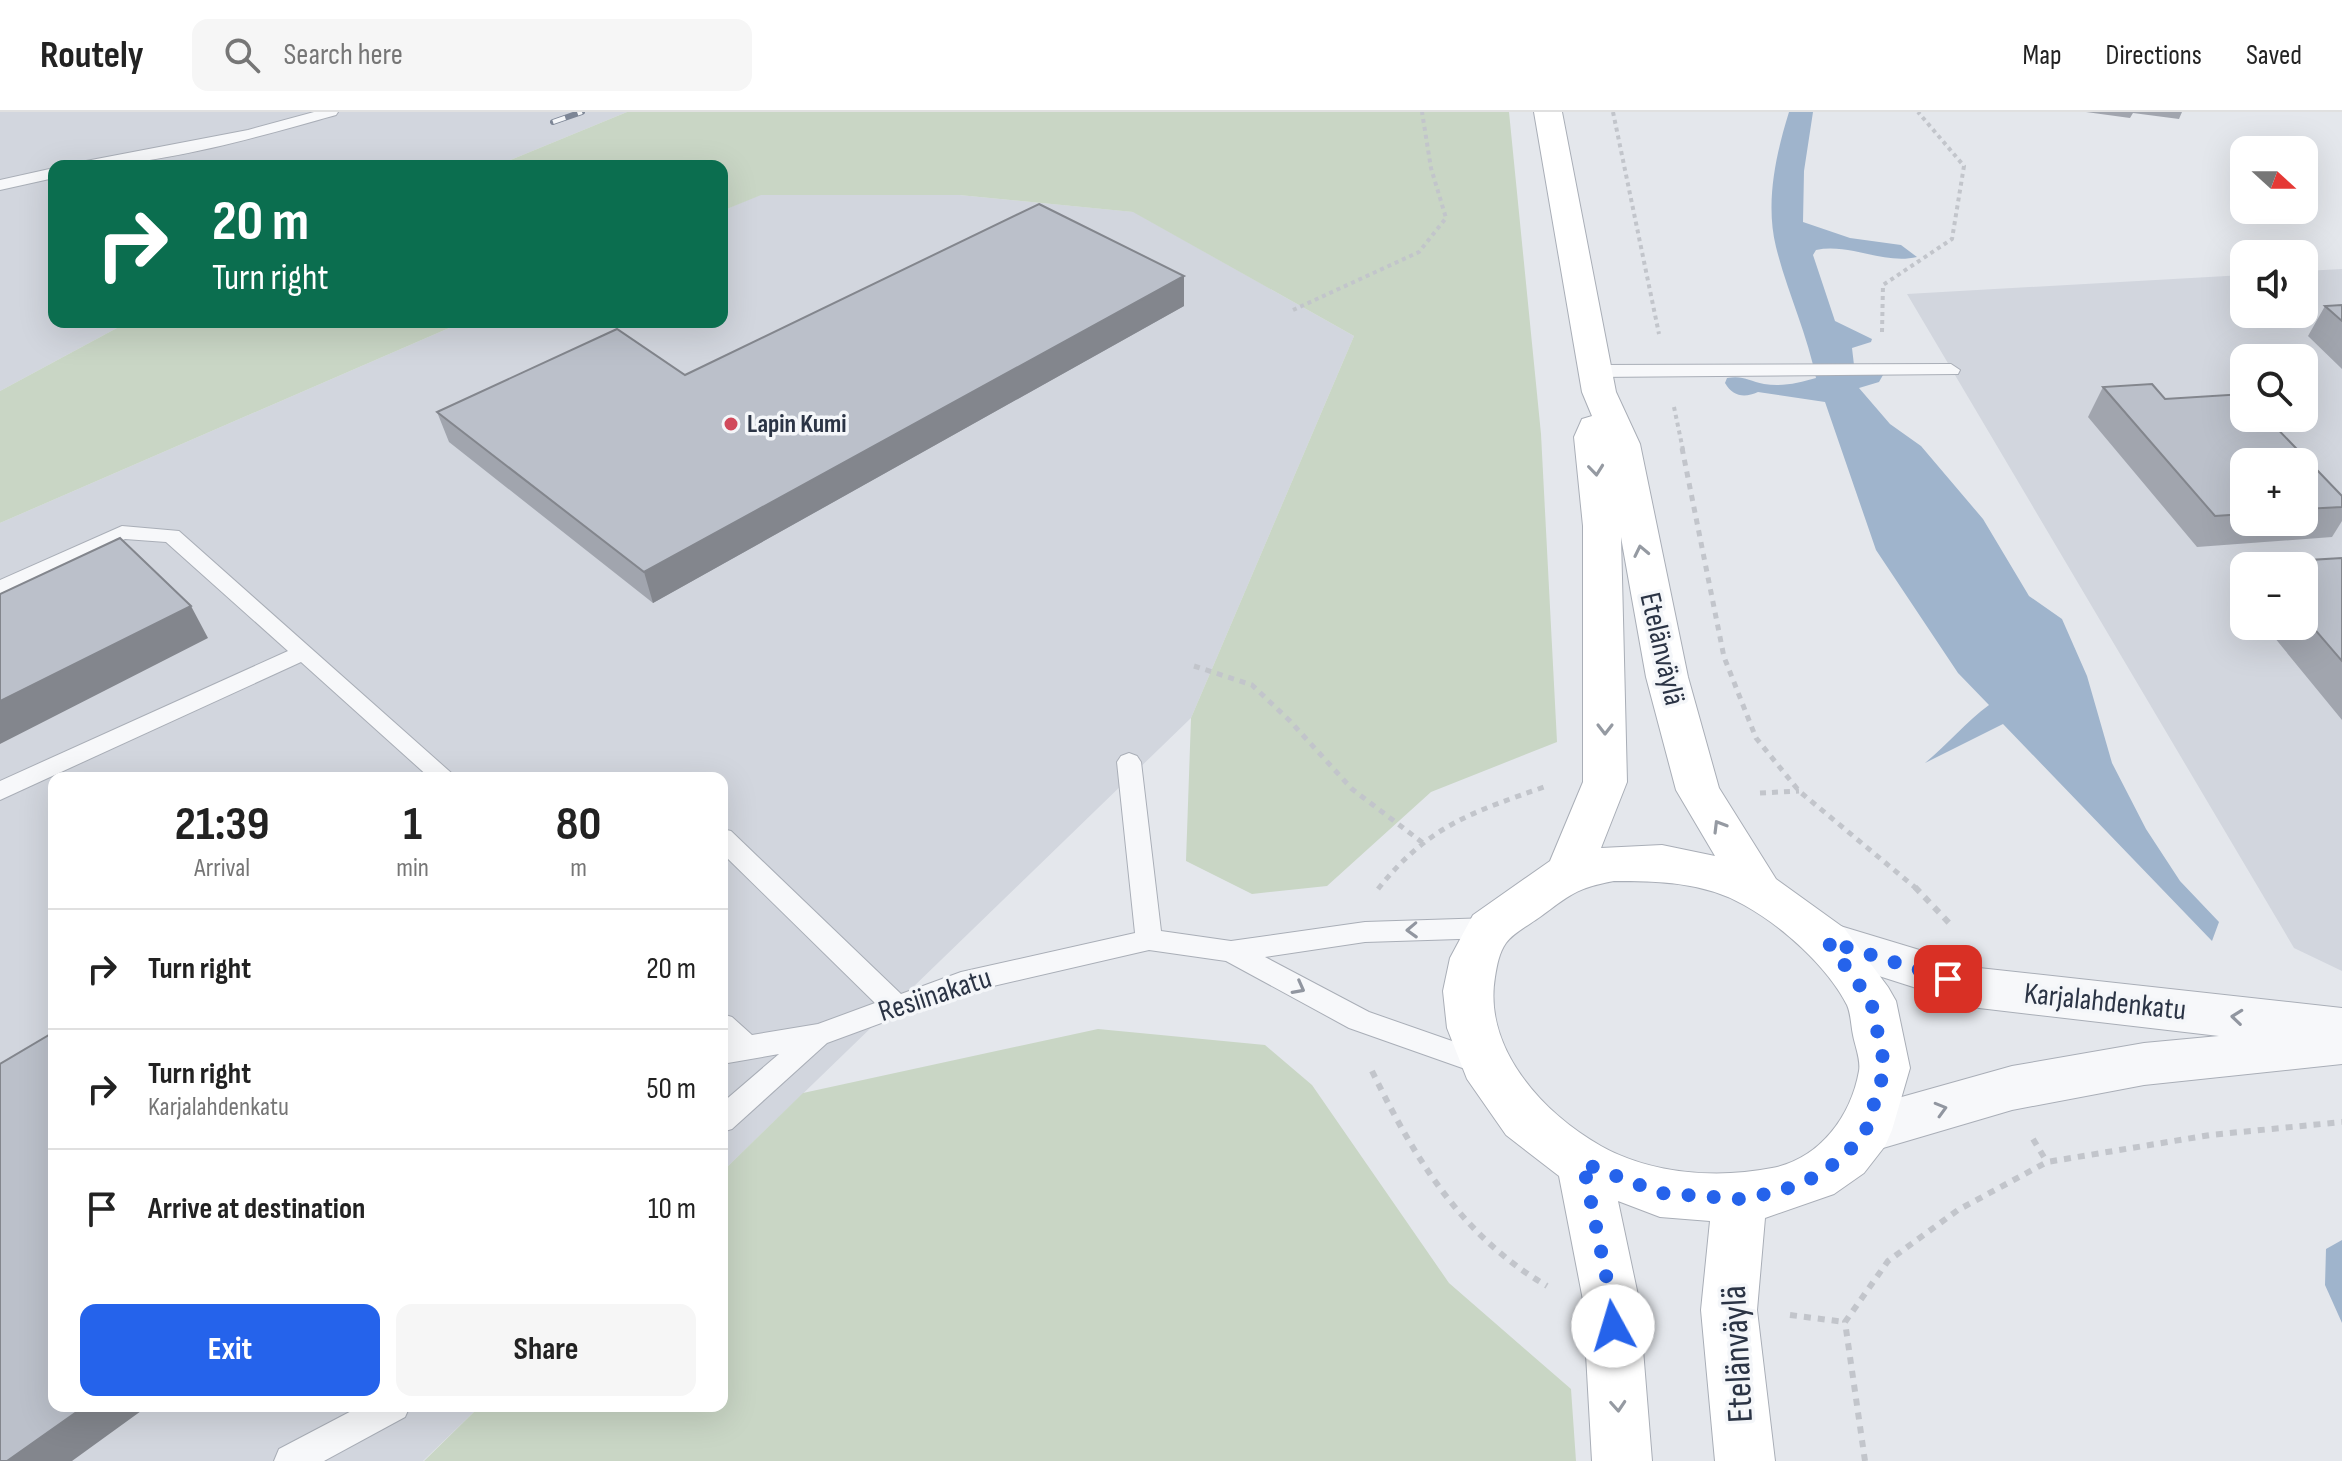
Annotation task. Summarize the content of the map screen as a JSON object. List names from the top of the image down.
{
  "streets": {
    "main road": ["Etelänväylä"],
    "street": ["Karjalahdenkatu"],
    "lane": ["Resiinakatu"]
  },
  "places": ["Lapin Kumi"],
  "north": "right",
  "page": {
    "header": "Routely",
    "search": "Search here",
    "nav": ["Map", "Directions", "Saved"],
    "map_buttons": ["+", "−"],
    "turn": ["20 m", "Turn right"],
    "eta": [
      "21:39",
      "Arrival",
      "1",
      "min",
      "80",
      "m"
    ],
    "list": [
      {
        "name": "Turn right",
        "value": "20 m"
      },
      {
        "name": "Turn right",
        "note": "Karjalahdenkatu",
        "value": "50 m"
      },
      {
        "name": "Arrive at destination",
        "value": "10 m"
      }
    ],
    "buttons": ["Exit", "Share"]
  }
}
